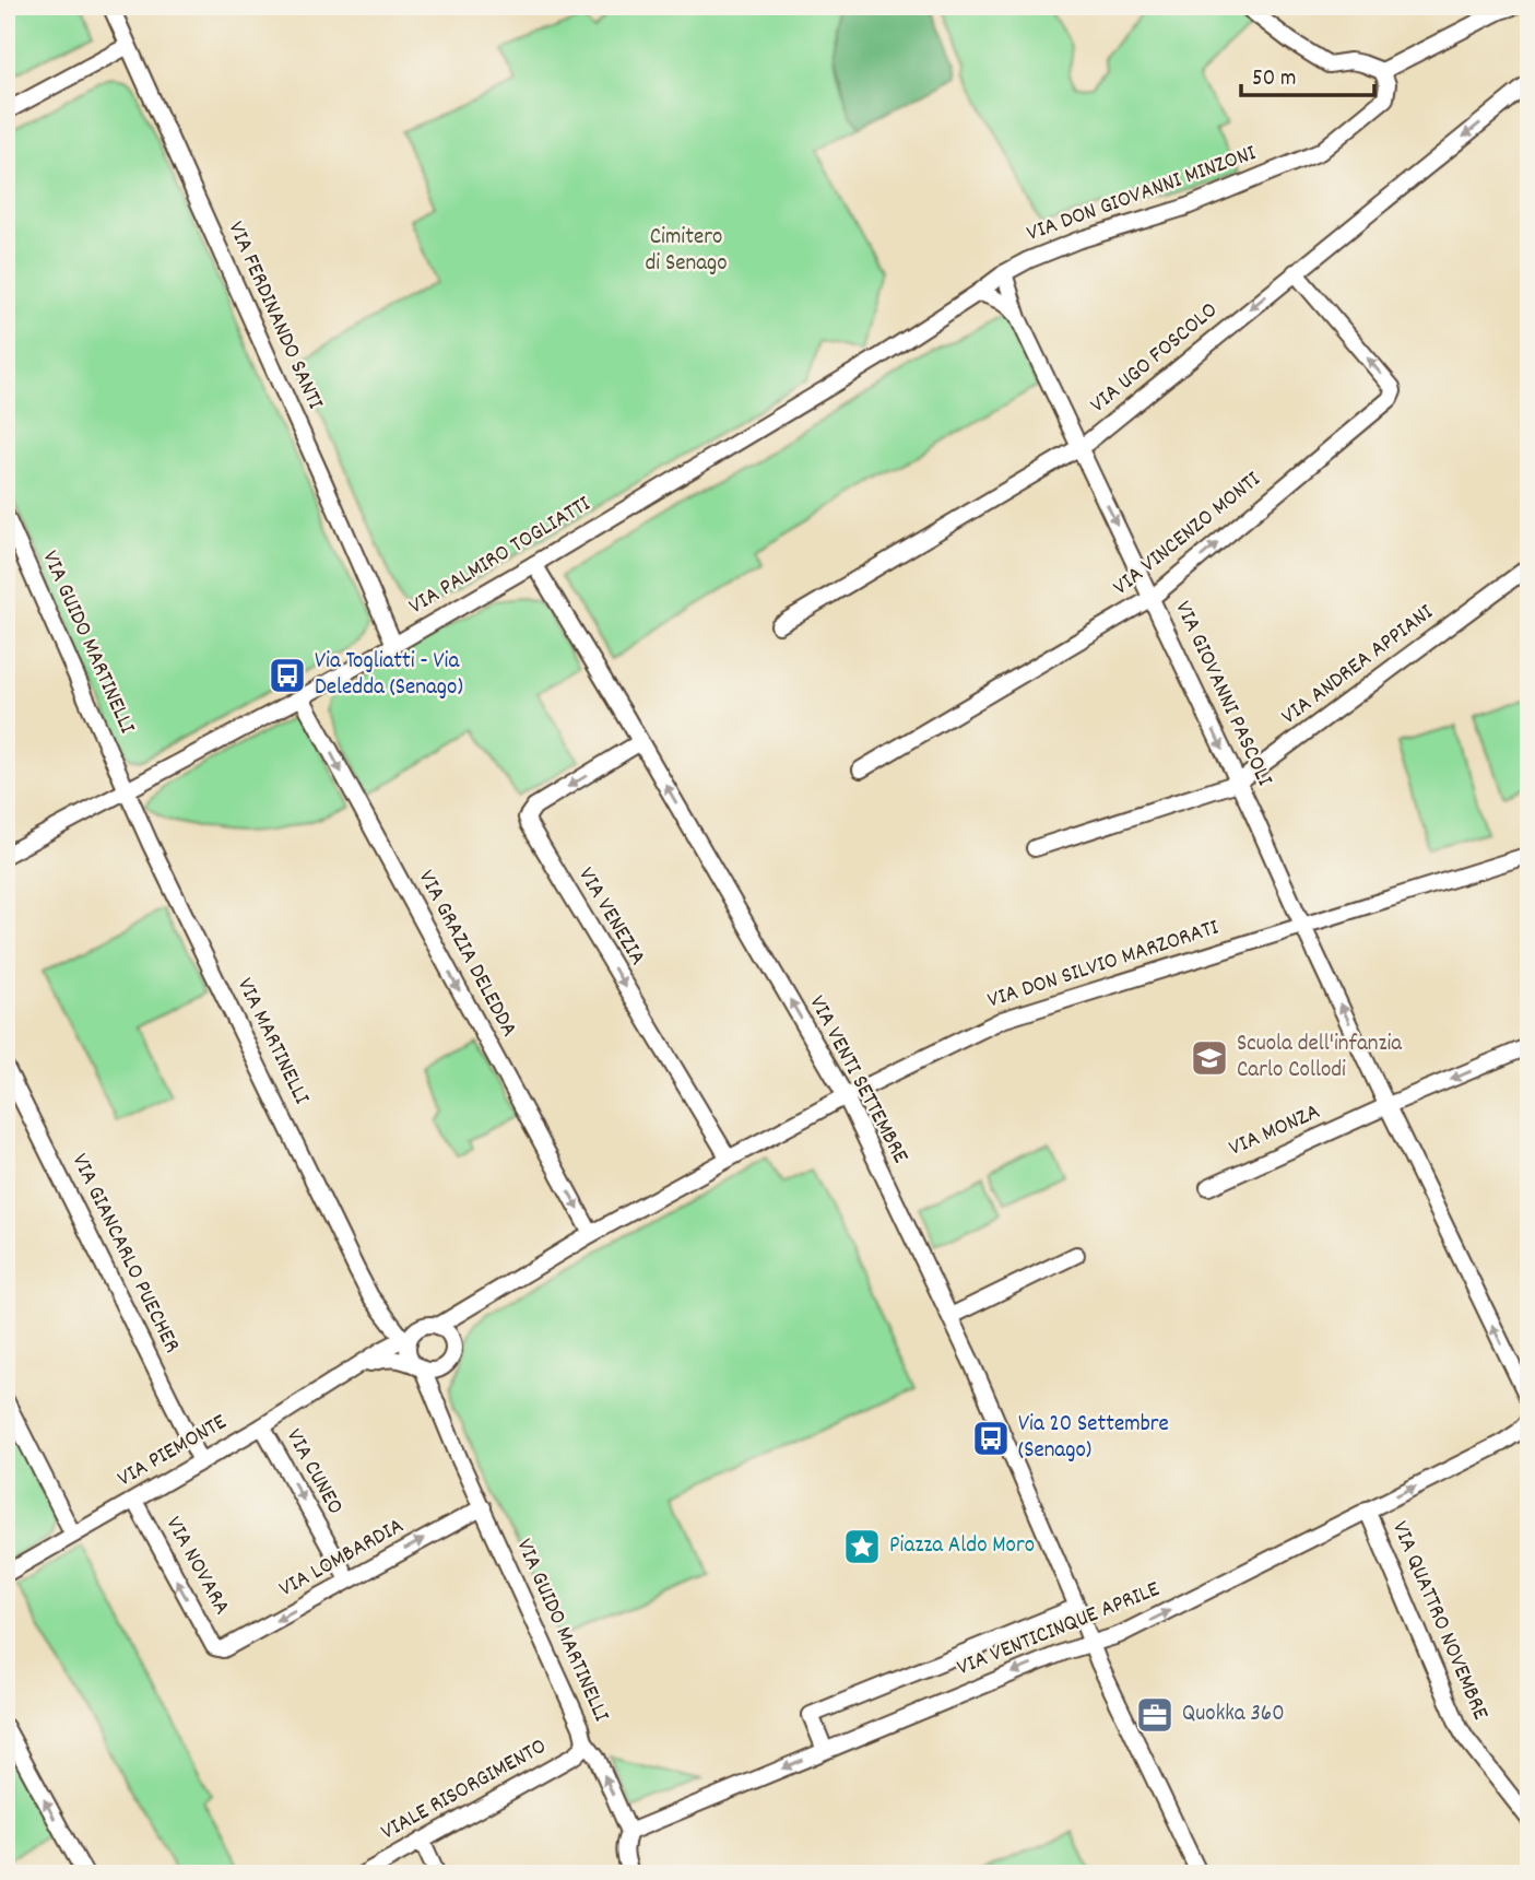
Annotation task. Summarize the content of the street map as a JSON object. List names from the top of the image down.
{
  "streets": {
    "street": [
      "VIA DON GIOVANNI MINZONI",
      "VIA FERDINANDO SANTI",
      "VIA UGO FOSCOLO",
      "VIA VINCENZO MONTI",
      "VIA PALMIRO TOGLIATTI",
      "VIA GUIDO MARTINELLI",
      "VIA ANDREA APPIANI",
      "VIA GIOVANNI PASCOLI",
      "VIA VENEZIA",
      "VIA GRAZIA DELEDDA",
      "VIA DON SILVIO MARZORATI",
      "VIA MARTINELLI",
      "VIA VENTI SETTEMBRE",
      "VIA MONZA",
      "VIA GIANCARLO PUECHER",
      "VIA PIEMONTE",
      "VIA CUNEO",
      "VIA LOMBARDIA",
      "VIA NOVARA",
      "VIA QUATTRO NOVEMBRE",
      "VIA VENTICINQUE APRILE",
      "VIALE RISORGIMENTO"
    ]
  },
  "crossings": [
    ["VIA DON GIOVANNI MINZONI", "VIA PALMIRO TOGLIATTI"],
    ["VIA DON GIOVANNI MINZONI", "VIA GIOVANNI PASCOLI"],
    ["VIA FERDINANDO SANTI", "VIA PALMIRO TOGLIATTI"],
    ["VIA UGO FOSCOLO", "VIA VINCENZO MONTI"],
    ["VIA UGO FOSCOLO", "VIA GIOVANNI PASCOLI"],
    ["VIA VINCENZO MONTI", "VIA GIOVANNI PASCOLI"],
    ["VIA PALMIRO TOGLIATTI", "VIA GUIDO MARTINELLI"],
    ["VIA PALMIRO TOGLIATTI", "VIA GIOVANNI PASCOLI"],
    ["VIA PALMIRO TOGLIATTI", "VIA GRAZIA DELEDDA"],
    ["VIA PALMIRO TOGLIATTI", "VIA MARTINELLI"],
    ["VIA PALMIRO TOGLIATTI", "VIA VENTI SETTEMBRE"],
    ["VIA GUIDO MARTINELLI", "VIA MARTINELLI"],
    ["VIA GUIDO MARTINELLI", "VIA LOMBARDIA"],
    ["VIA GUIDO MARTINELLI", "VIA VENTICINQUE APRILE"],
    ["VIA GUIDO MARTINELLI", "VIALE RISORGIMENTO"],
    ["VIA ANDREA APPIANI", "VIA GIOVANNI PASCOLI"],
    ["VIA GIOVANNI PASCOLI", "VIA DON SILVIO MARZORATI"],
    ["VIA GIOVANNI PASCOLI", "VIA MONZA"],
    ["VIA VENEZIA", "VIA DON SILVIO MARZORATI"],
    ["VIA VENEZIA", "VIA VENTI SETTEMBRE"],
    ["VIA GRAZIA DELEDDA", "VIA DON SILVIO MARZORATI"],
    ["VIA DON SILVIO MARZORATI", "VIA MARTINELLI"],
    ["VIA DON SILVIO MARZORATI", "VIA VENTI SETTEMBRE"],
    ["VIA DON SILVIO MARZORATI", "VIA PIEMONTE"],
    ["VIA MARTINELLI", "VIA PIEMONTE"],
    ["VIA VENTI SETTEMBRE", "VIA VENTICINQUE APRILE"],
    ["VIA GIANCARLO PUECHER", "VIA PIEMONTE"],
    ["VIA PIEMONTE", "VIA CUNEO"],
    ["VIA PIEMONTE", "VIA NOVARA"],
    ["VIA CUNEO", "VIA LOMBARDIA"],
    ["VIA LOMBARDIA", "VIA NOVARA"],
    ["VIA QUATTRO NOVEMBRE", "VIA VENTICINQUE APRILE"]
  ],
  "one_way": [
    "VIA UGO FOSCOLO",
    "VIA GRAZIA DELEDDA",
    "VIA MONZA",
    "VIA CUNEO",
    "VIA NOVARA"
  ],
  "parks": ["Cimitero di Senago"],
  "places": {
    "bus stop": ["Via Togliatti - Via Deledda (Senago)", "Via 20 Settembre (Senago)"],
    "school or university": ["Scuola dell'infanzia Carlo Collodi"],
    "place": ["Piazza Aldo Moro"],
    "office": ["Quokka 360"]
  },
  "scale_bar": "50 m"
}
